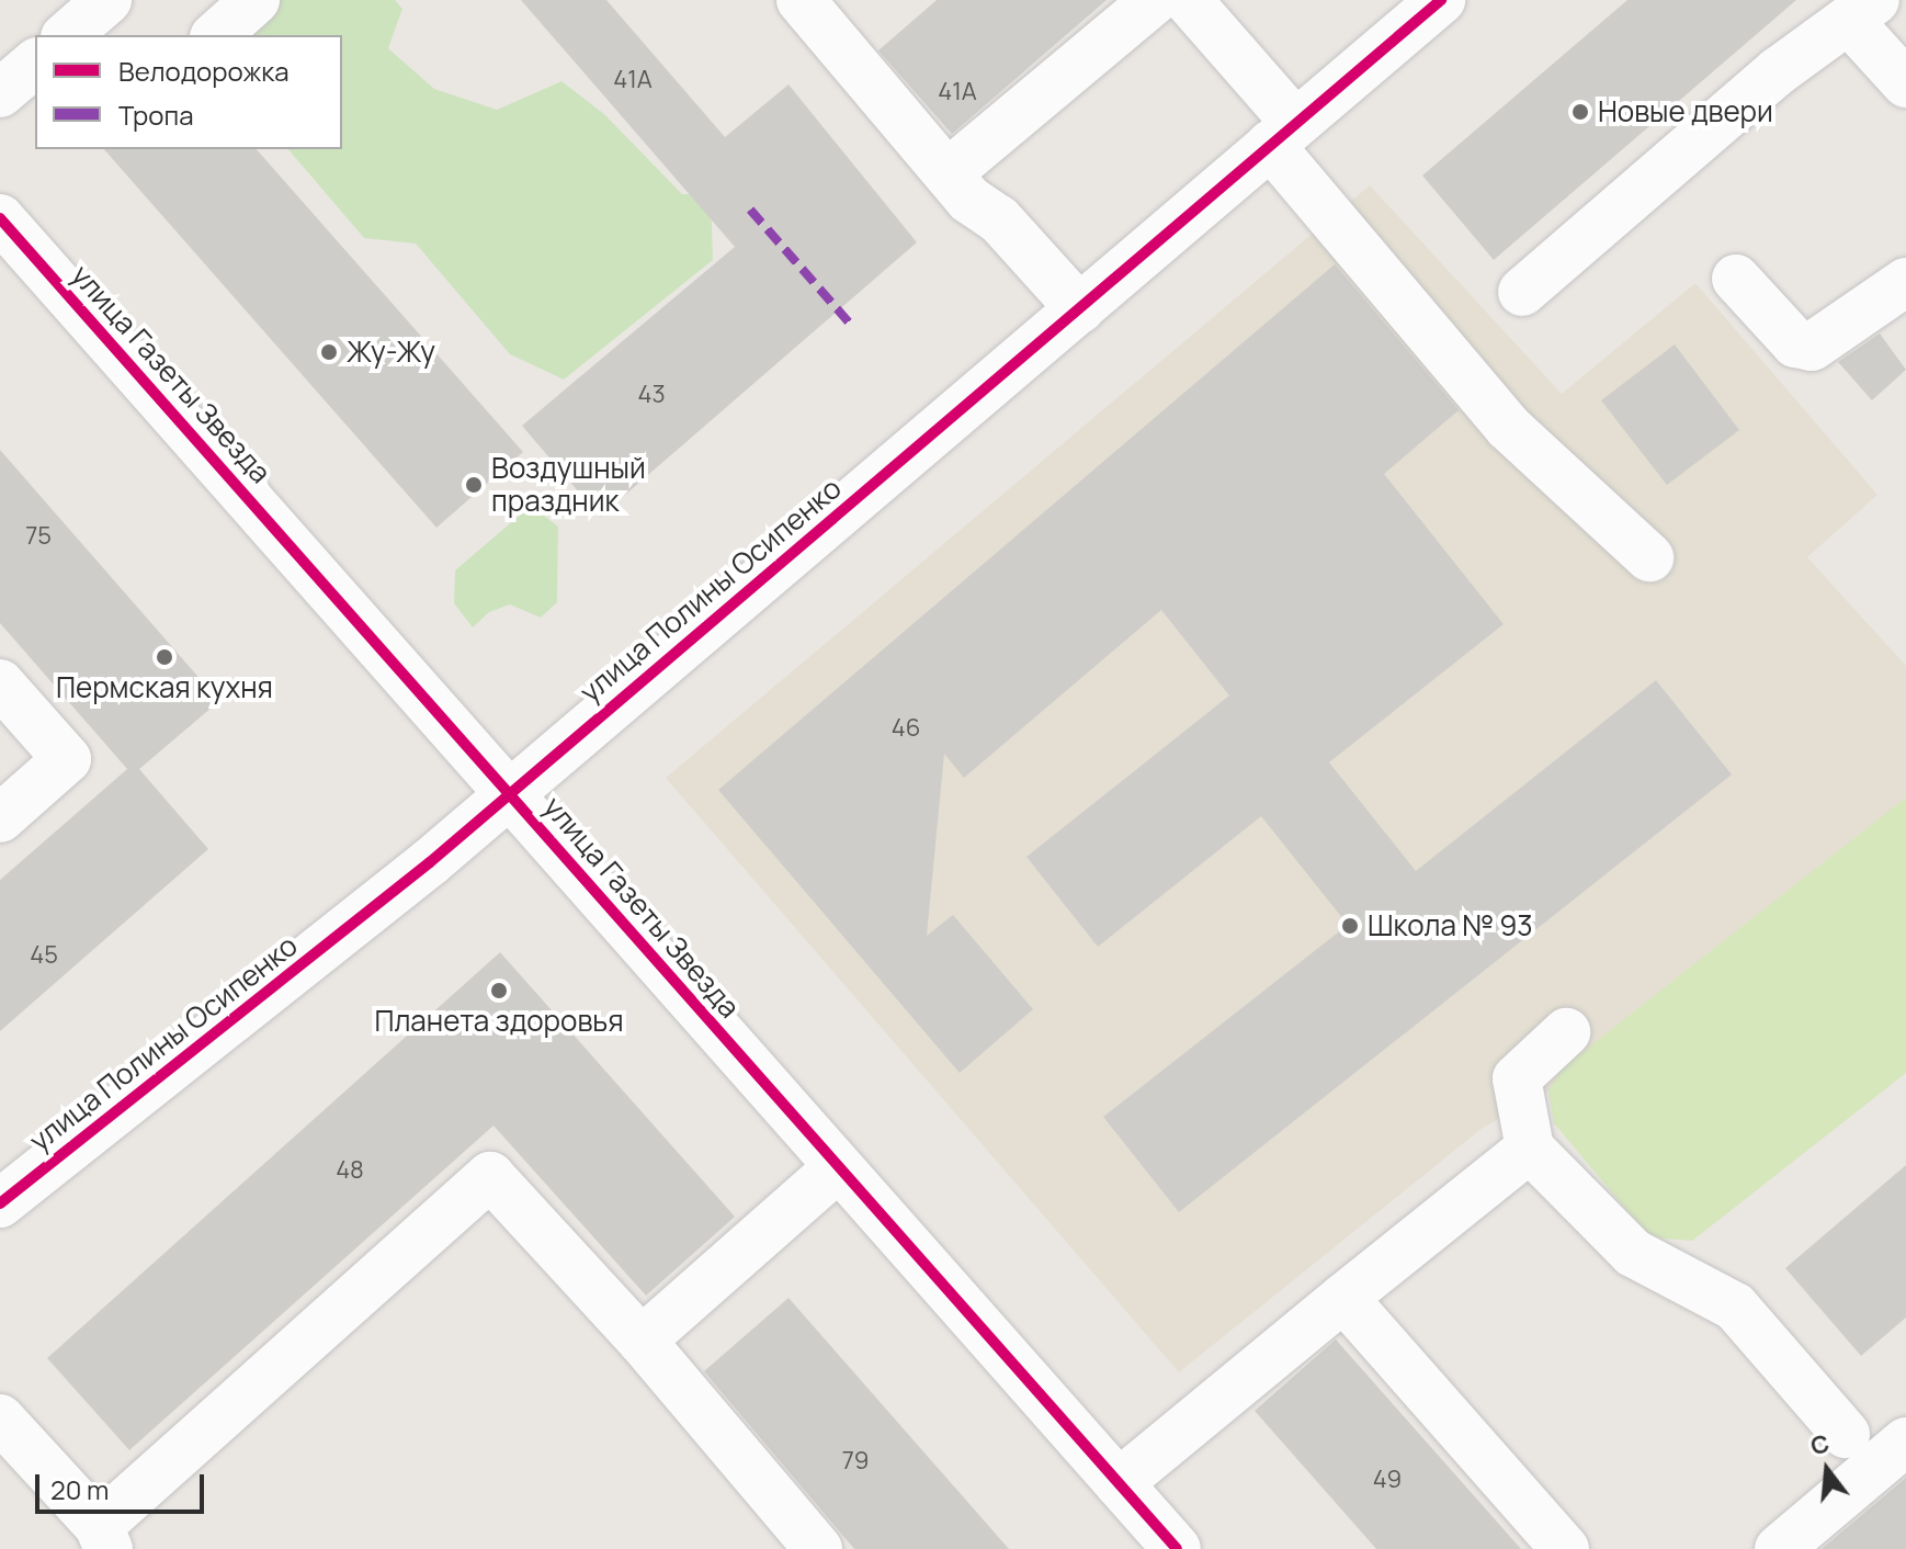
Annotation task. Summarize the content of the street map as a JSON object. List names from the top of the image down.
{
  "streets": {
    "street": ["улица Газеты Звезда", "улица Полины Осипенко"]
  },
  "crossings": [
    ["улица Газеты Звезда", "улица Полины Осипенко"]
  ],
  "places": [
    "Новые двери",
    "Жу-Жу",
    "Воздушный праздник",
    "Пермская кухня",
    "Школа № 93",
    "Планета здоровья"
  ],
  "house_numbers": [
    "41А",
    "41А",
    "43",
    "75",
    "46",
    "45",
    "48",
    "79",
    "49"
  ],
  "legend": ["Велодорожка", "Тропа"],
  "scale_bar": "20 m",
  "north": "top"
}
